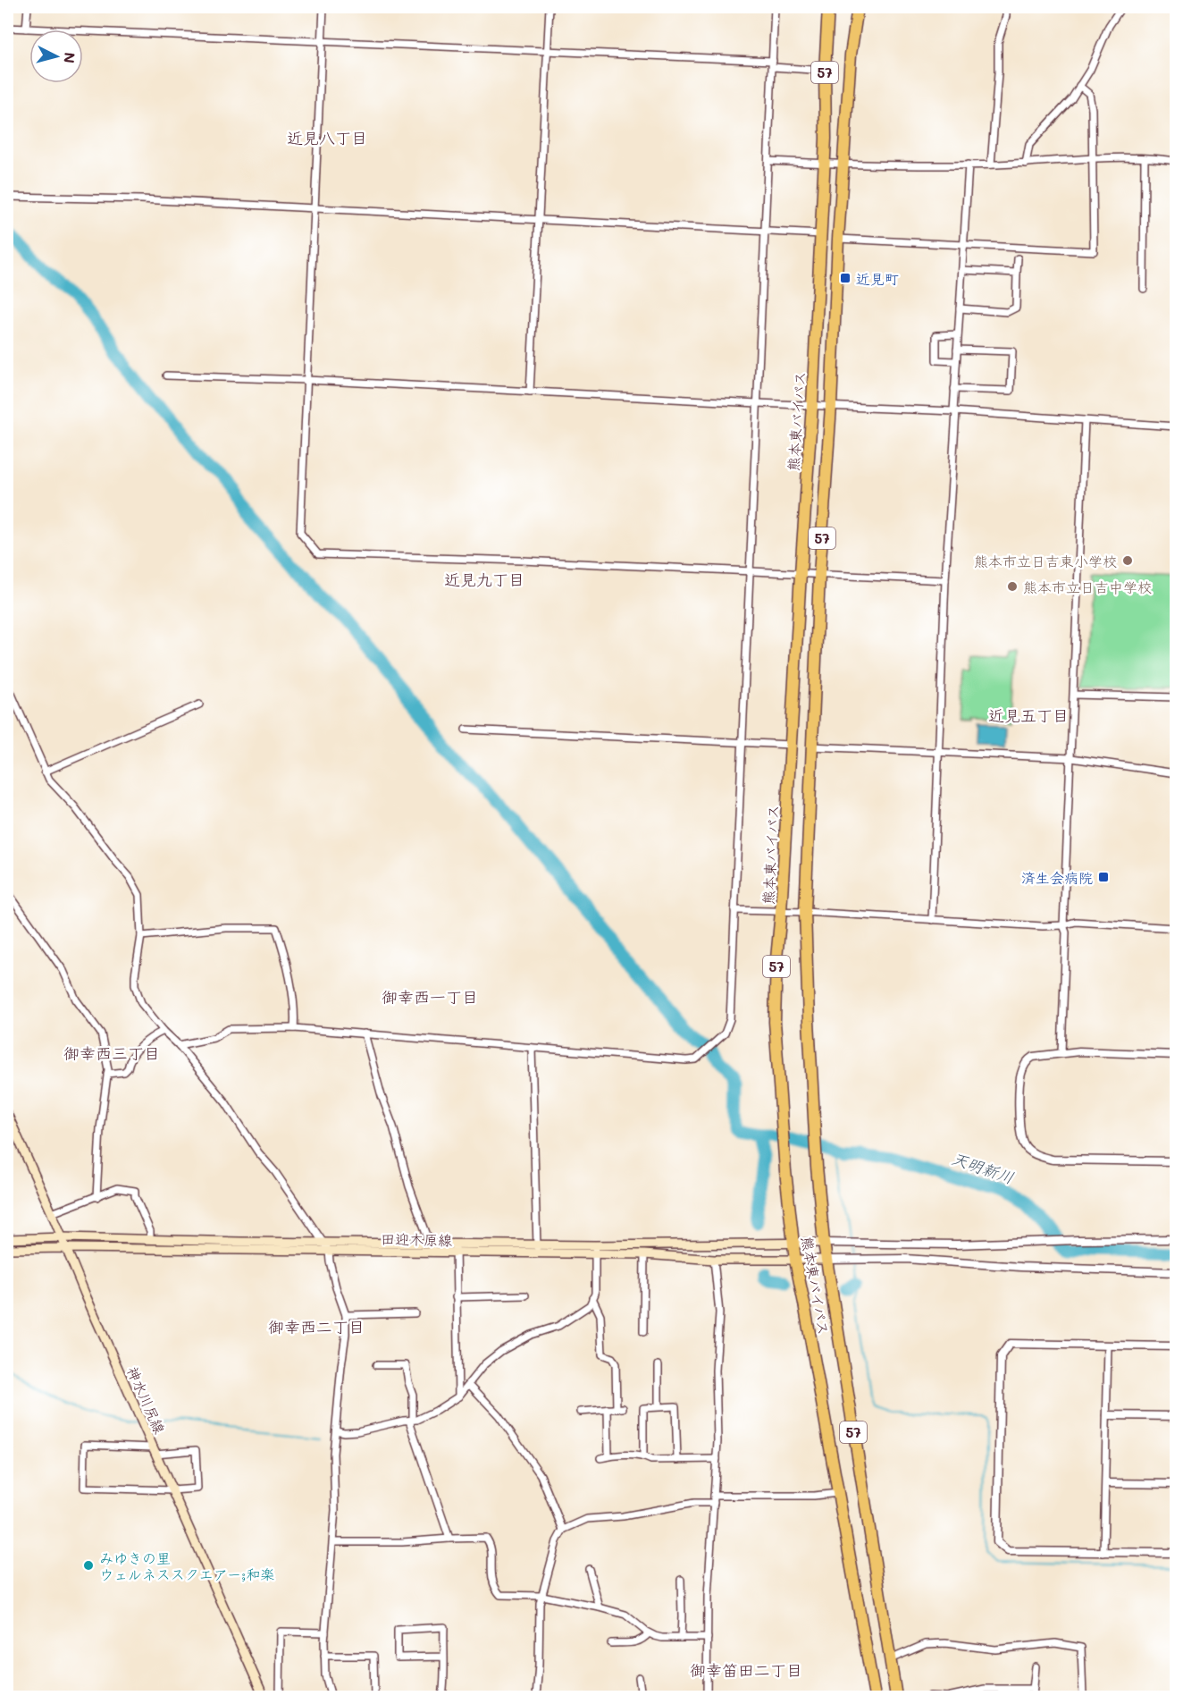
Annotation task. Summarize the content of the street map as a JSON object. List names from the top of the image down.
{
  "streets": {
    "highway": ["57", "熊本東バイパス"],
    "main road": ["田迎木原線", "神水川尻線"]
  },
  "crossings": [
    ["熊本東バイパス", "田迎木原線"],
    ["田迎木原線", "神水川尻線"]
  ],
  "districts": [
    "近見八丁目",
    "近見九丁目",
    "近見五丁目",
    "御幸西一丁目",
    "御幸西三丁目",
    "御幸西二丁目",
    "御幸笛田二丁目"
  ],
  "water": ["天明新川"],
  "places": {
    "transit": ["近見町", "済生会病院"],
    "other": ["熊本市立日吉東小学校", "熊本市立日吉中学校", "みゆきの里 ウェルネススクエアー;和楽"]
  },
  "north": "right"
}
